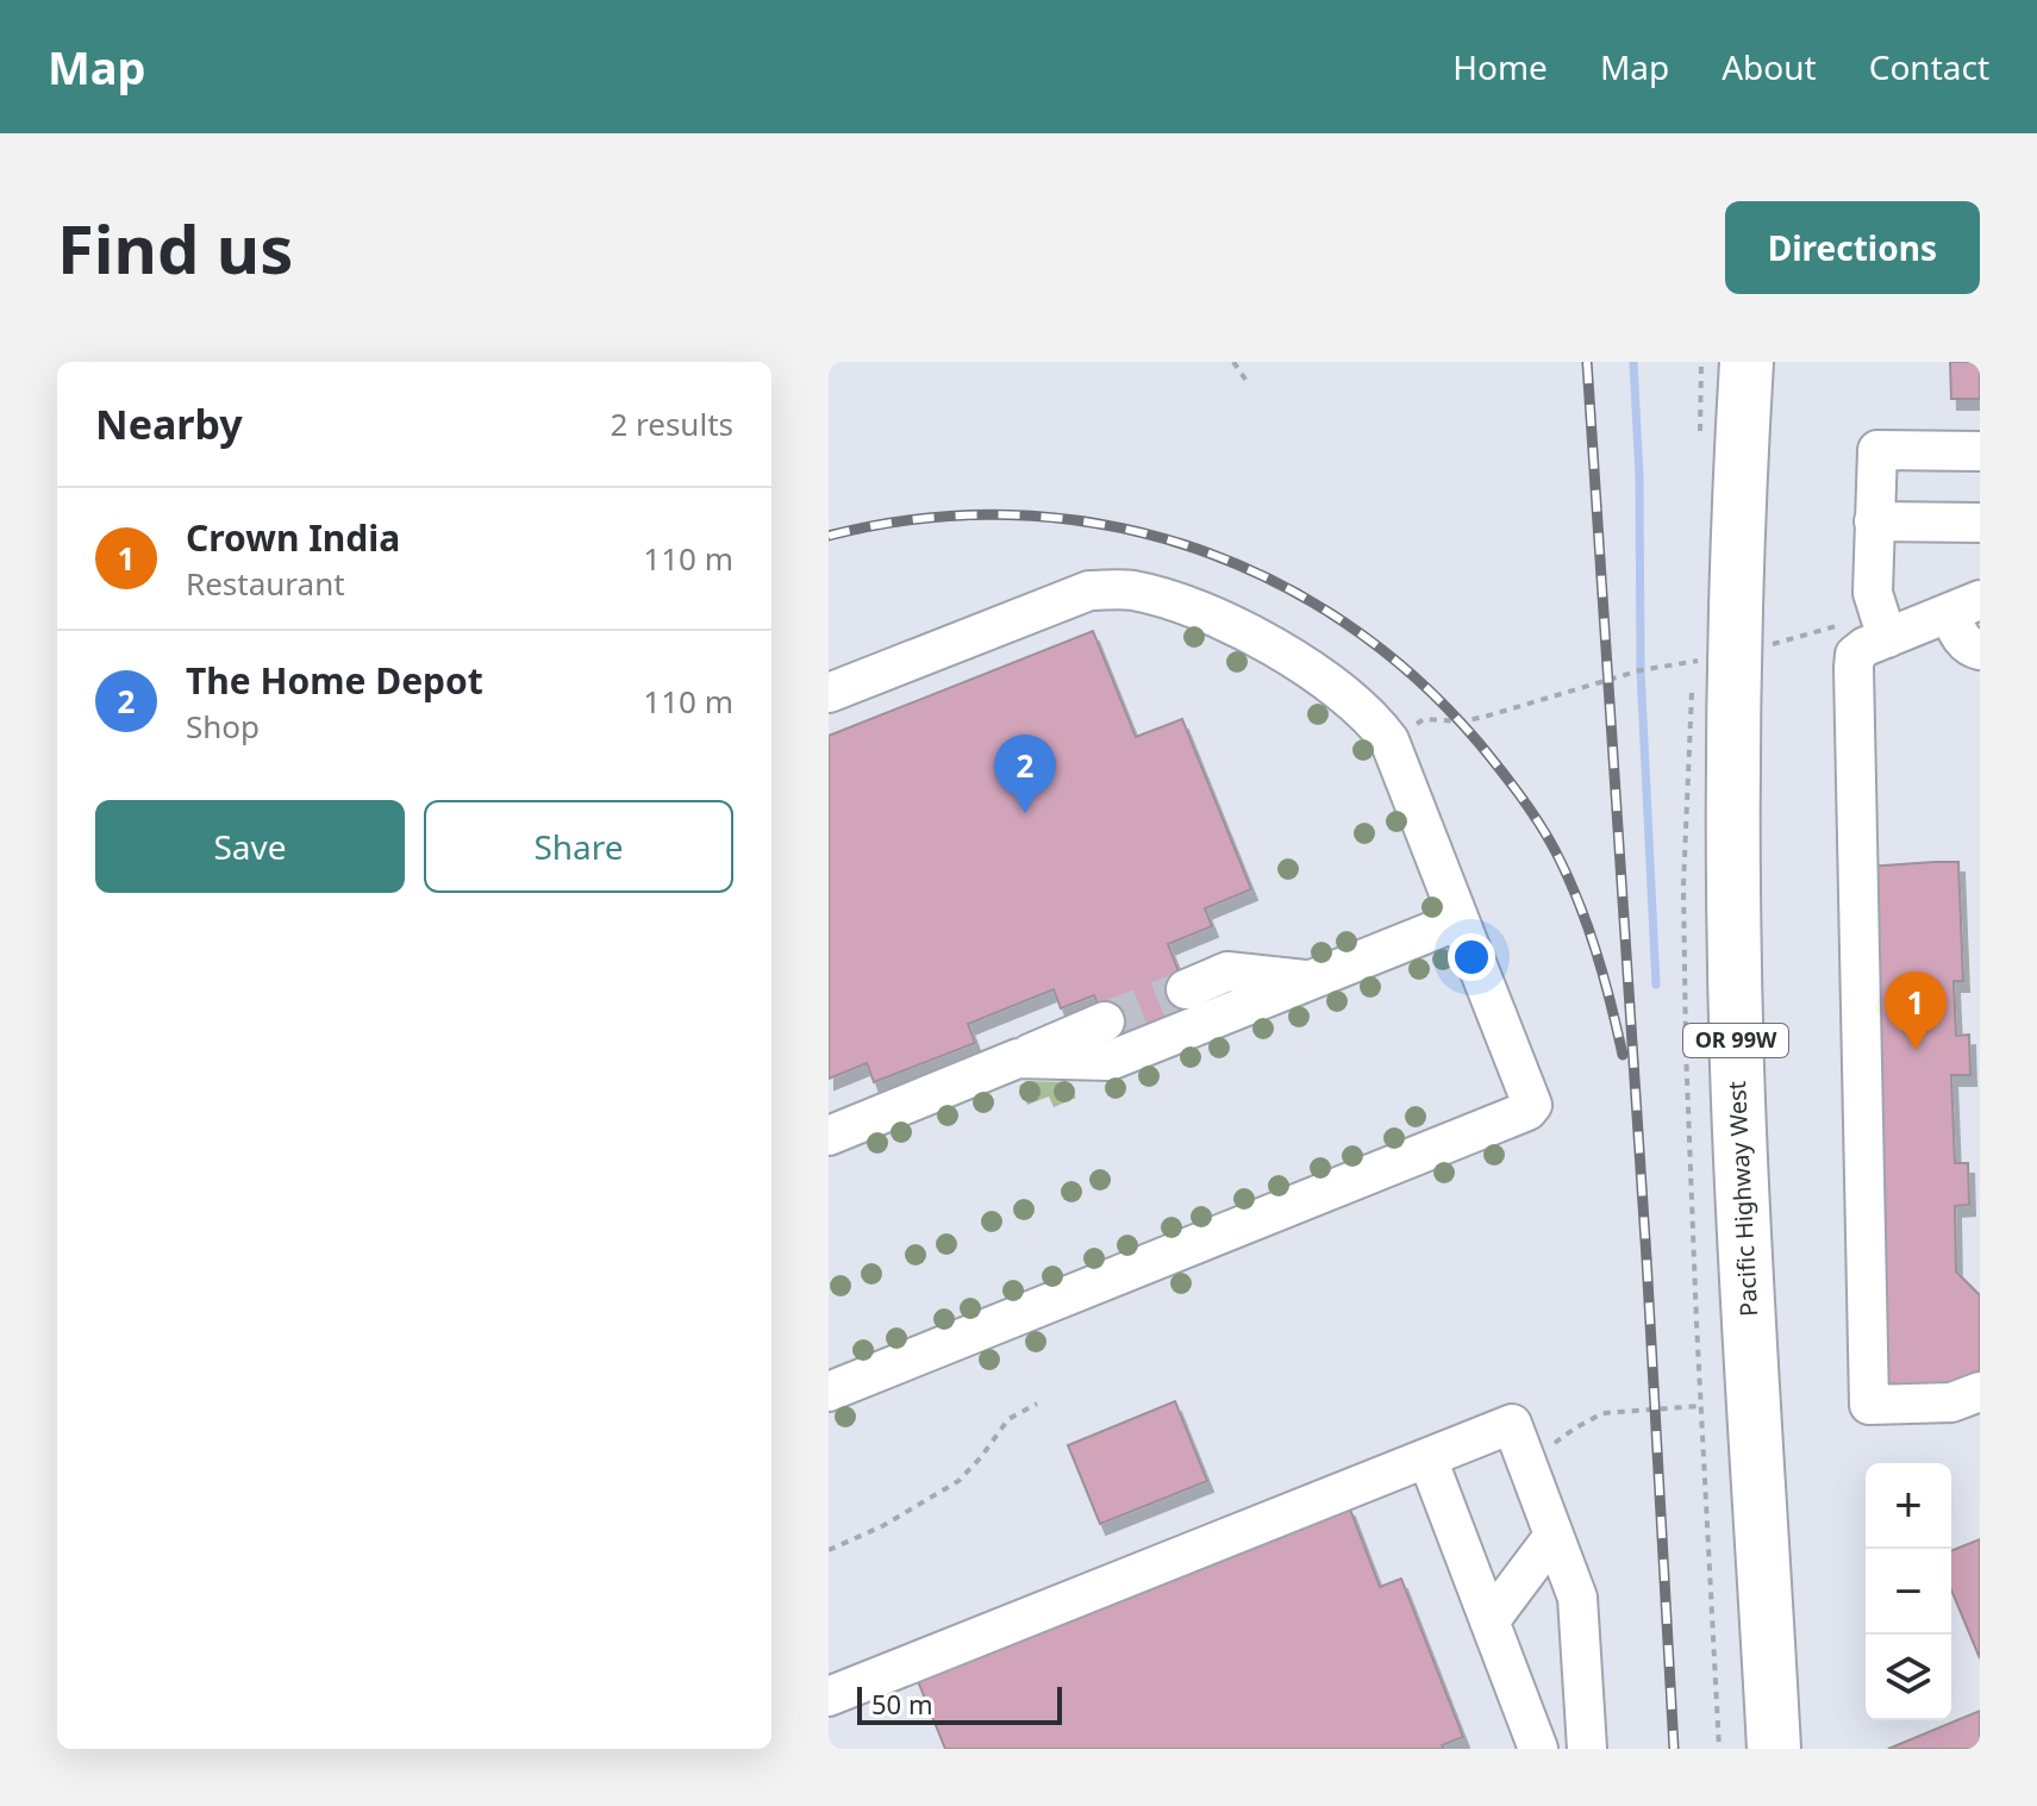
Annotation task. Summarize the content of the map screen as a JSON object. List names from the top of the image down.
{
  "streets": {
    "highway": ["OR 99W", "Pacific Highway West"]
  },
  "scale_bar": "50 m",
  "page": {
    "header": "Map",
    "nav": [
      "Home",
      "Map",
      "About",
      "Contact"
    ],
    "buttons": [
      "Directions",
      ["Save", "Share"]
    ],
    "title": "Find us",
    "heading": ["Nearby", "2 results"],
    "list": [
      {
        "mark": "1",
        "name": "Crown India",
        "note": "Restaurant",
        "value": "110 m"
      },
      {
        "mark": "2",
        "name": "The Home Depot",
        "note": "Shop",
        "value": "110 m"
      }
    ],
    "pins": ["2", "1"],
    "map_buttons": ["+", "−"],
    "scale": "50 m"
  }
}
